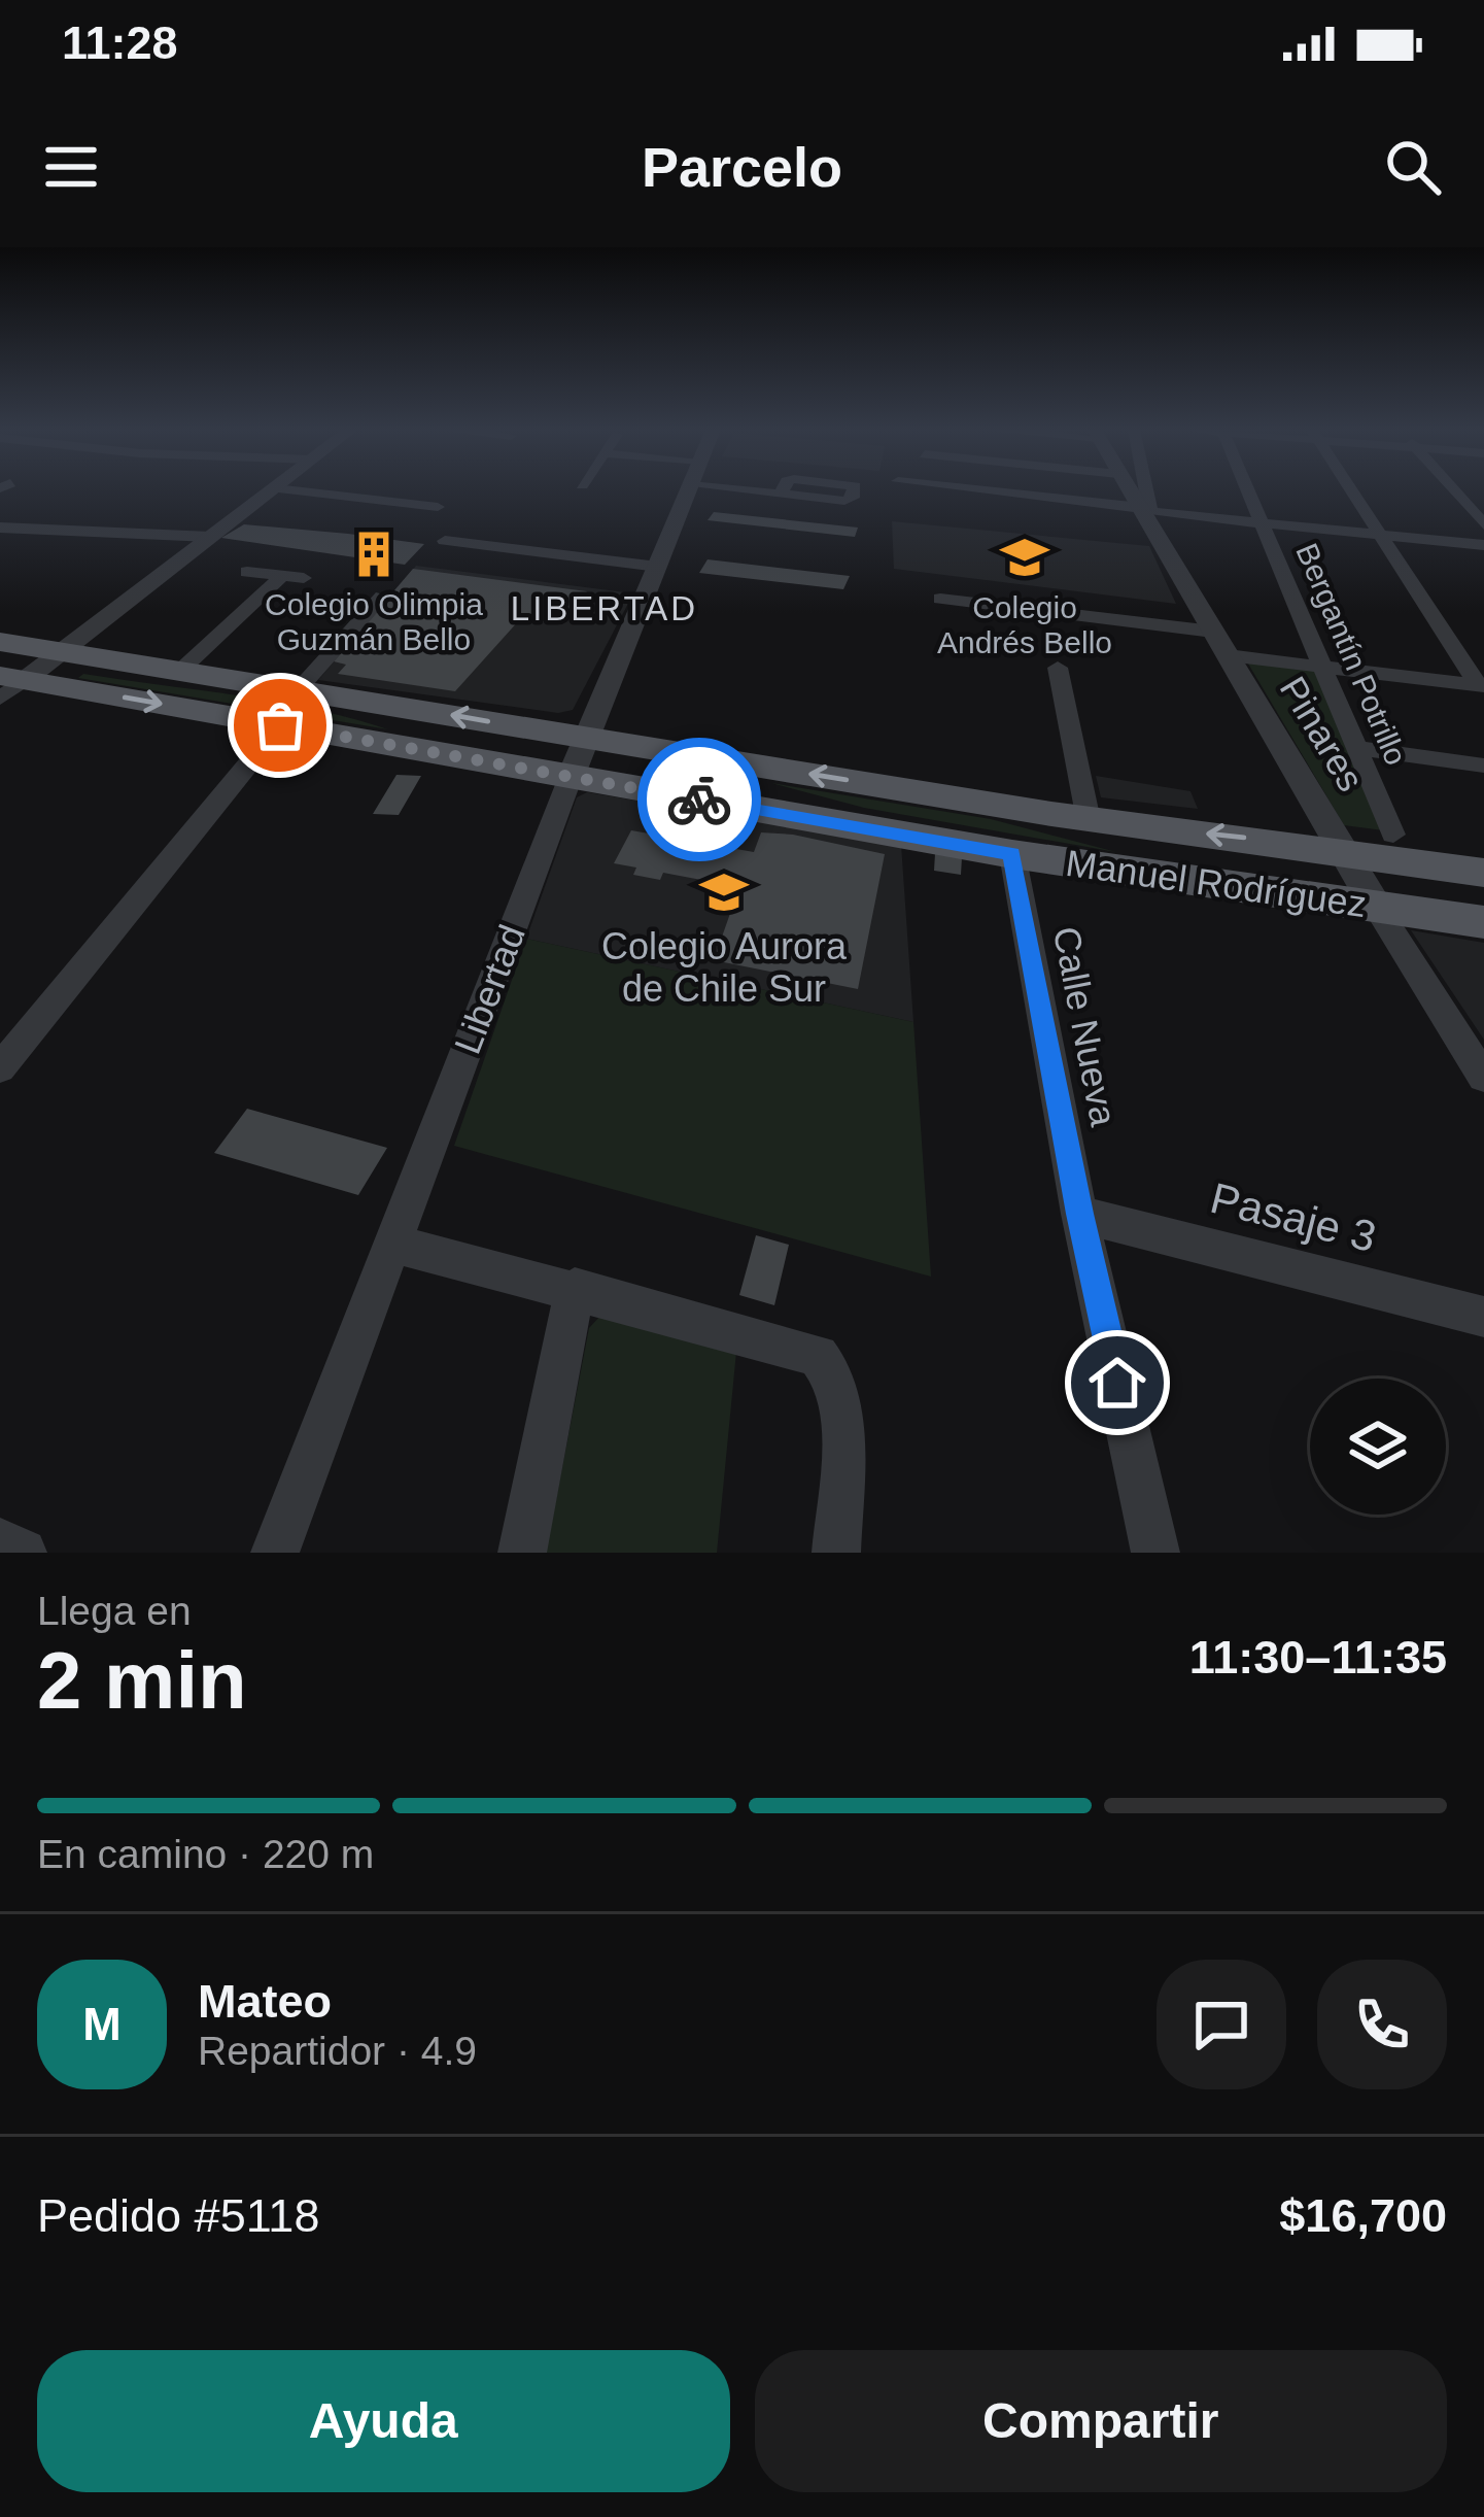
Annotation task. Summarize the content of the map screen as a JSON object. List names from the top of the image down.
{
  "streets": {
    "main road": ["Manuel Rodríguez"],
    "street": [
      "Bergantín Potrillo",
      "Pinares",
      "Libertad",
      "Calle Nueva",
      "Pasaje 3"
    ]
  },
  "crossings": [
    ["Pinares", "Manuel Rodríguez"],
    ["Manuel Rodríguez", "Libertad"],
    ["Manuel Rodríguez", "Calle Nueva"],
    ["Calle Nueva", "Pasaje 3"]
  ],
  "districts": ["LIBERTAD"],
  "places": {
    "building": ["Colegio Olimpia Guzmán Bello"],
    "school or university": ["Colegio Andrés Bello", "Colegio Aurora de Chile Sur"]
  },
  "page": {
    "status": "11:28",
    "header": "Parcelo",
    "heading": ["2 min", "Llega en", "11:30–11:35"],
    "panel": [
      "Mateo",
      "Repartidor · 4.9",
      "Pedido #5118",
      "$16,700"
    ],
    "bar": "En camino · 220 m",
    "round": "M",
    "buttons": ["Ayuda", "Compartir"]
  }
}
